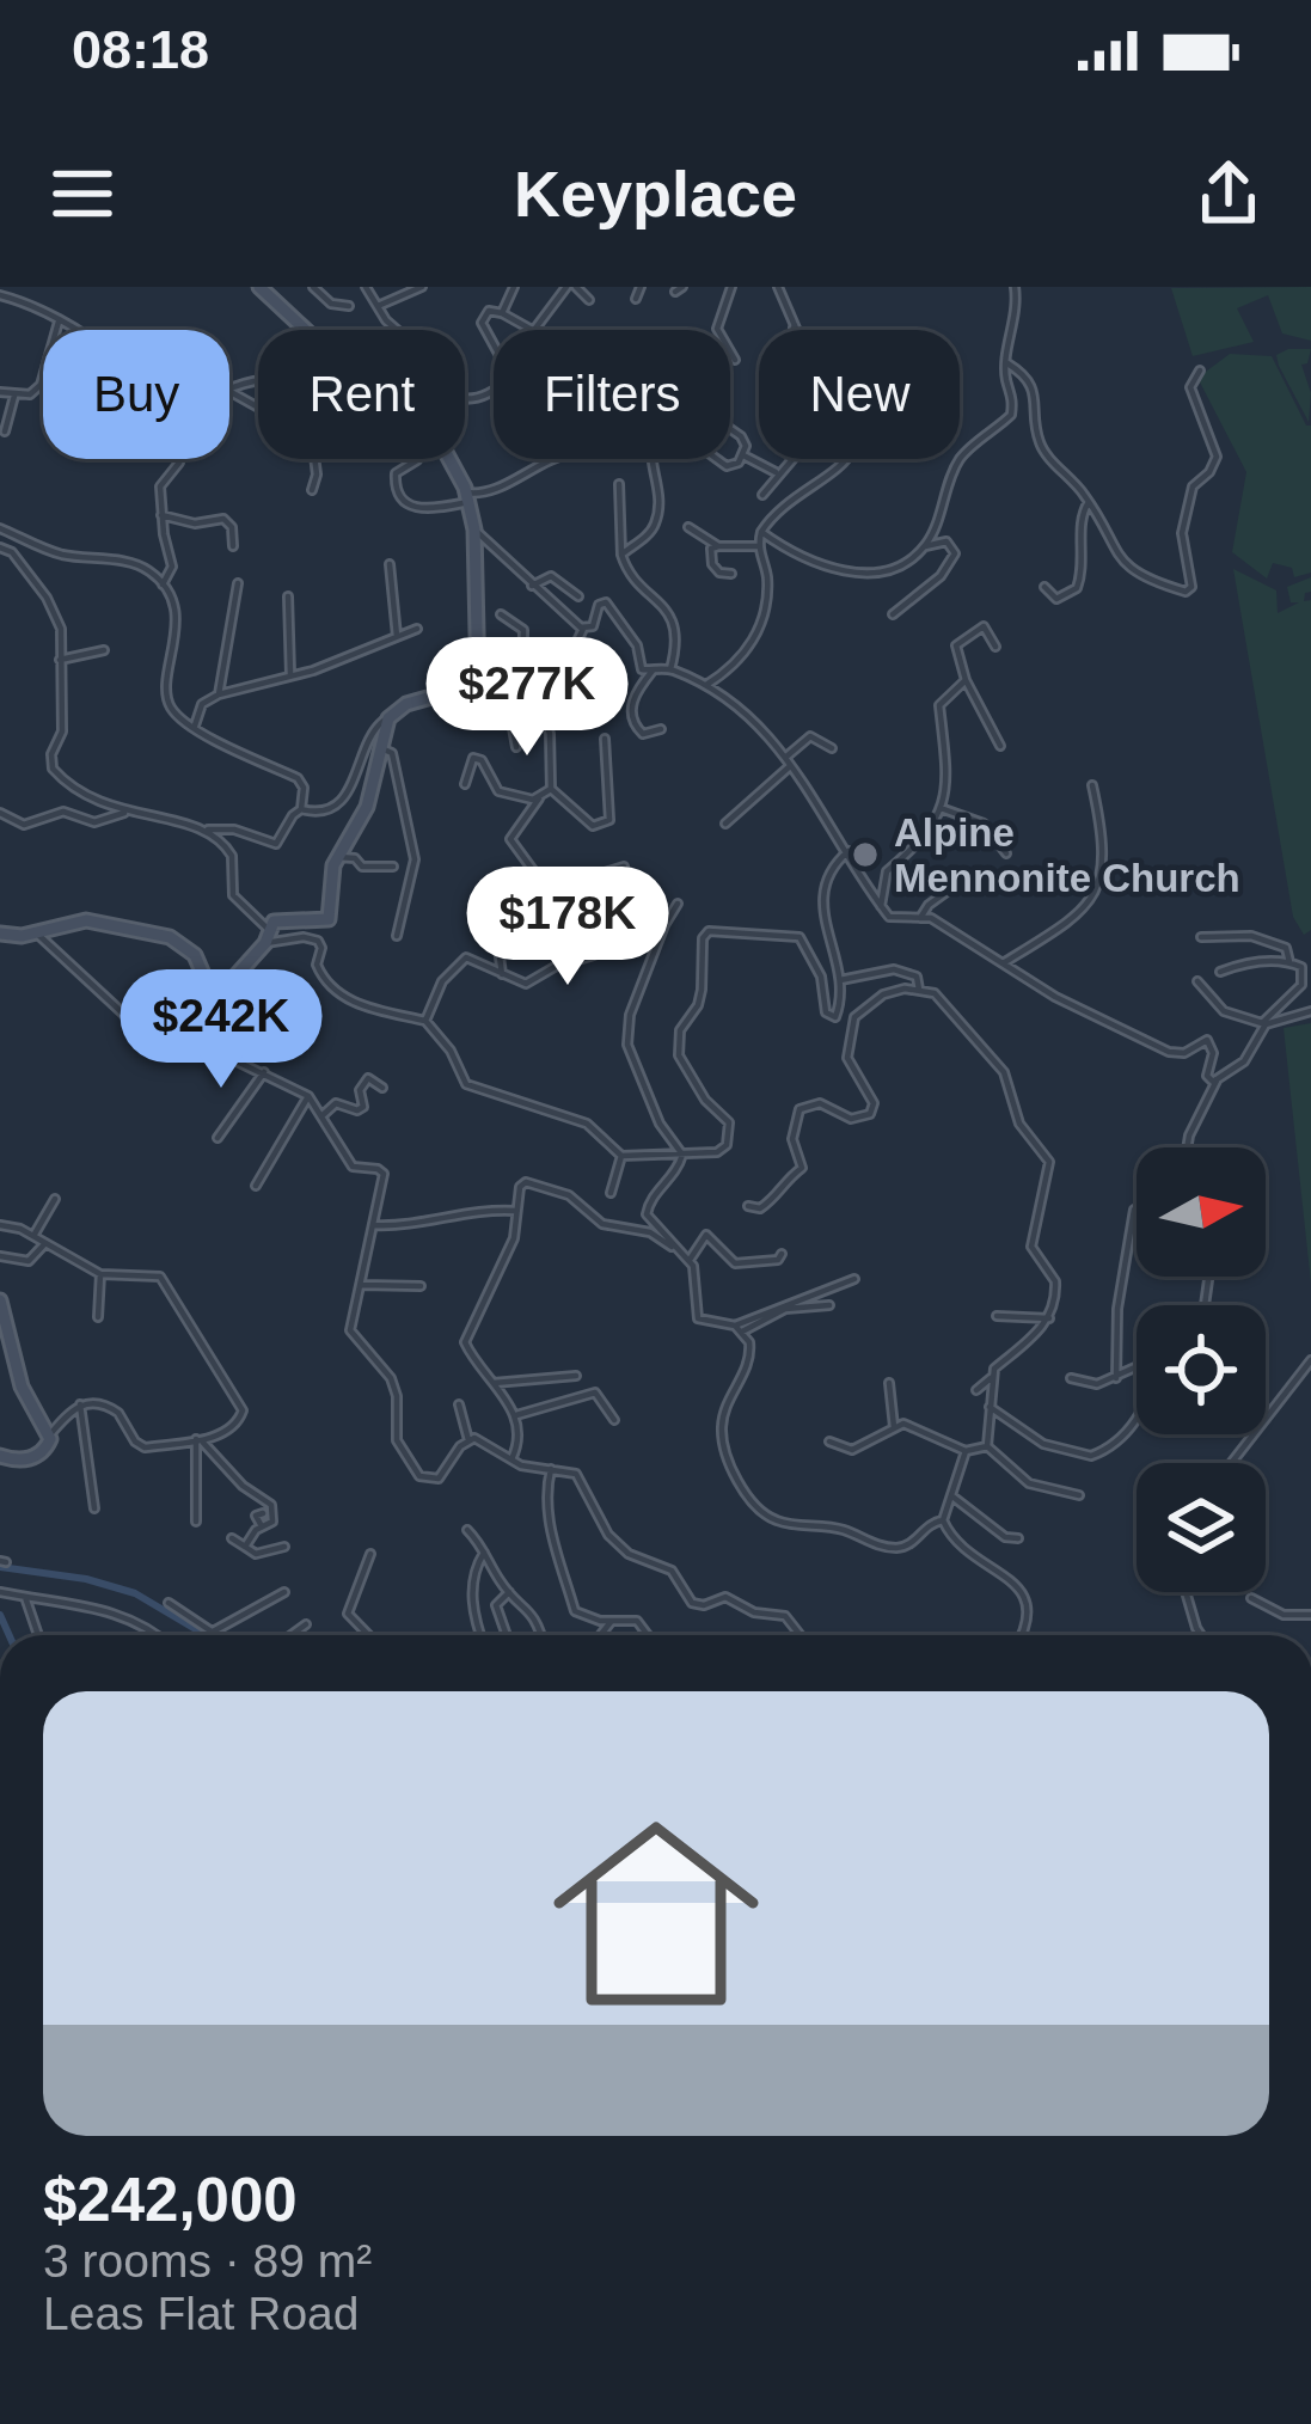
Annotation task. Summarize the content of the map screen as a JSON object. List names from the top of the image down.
{
  "places": ["Alpine Mennonite Church"],
  "north": "right",
  "page": {
    "status": "08:18",
    "header": "Keyplace",
    "chip": [
      "Buy",
      "Rent",
      "Filters",
      "New"
    ],
    "price": ["$277K", "$178K", "$242K"],
    "list": [
      {
        "name": "$242,000",
        "note": "3 rooms · 89 m² · Leas Flat Road"
      }
    ]
  }
}
